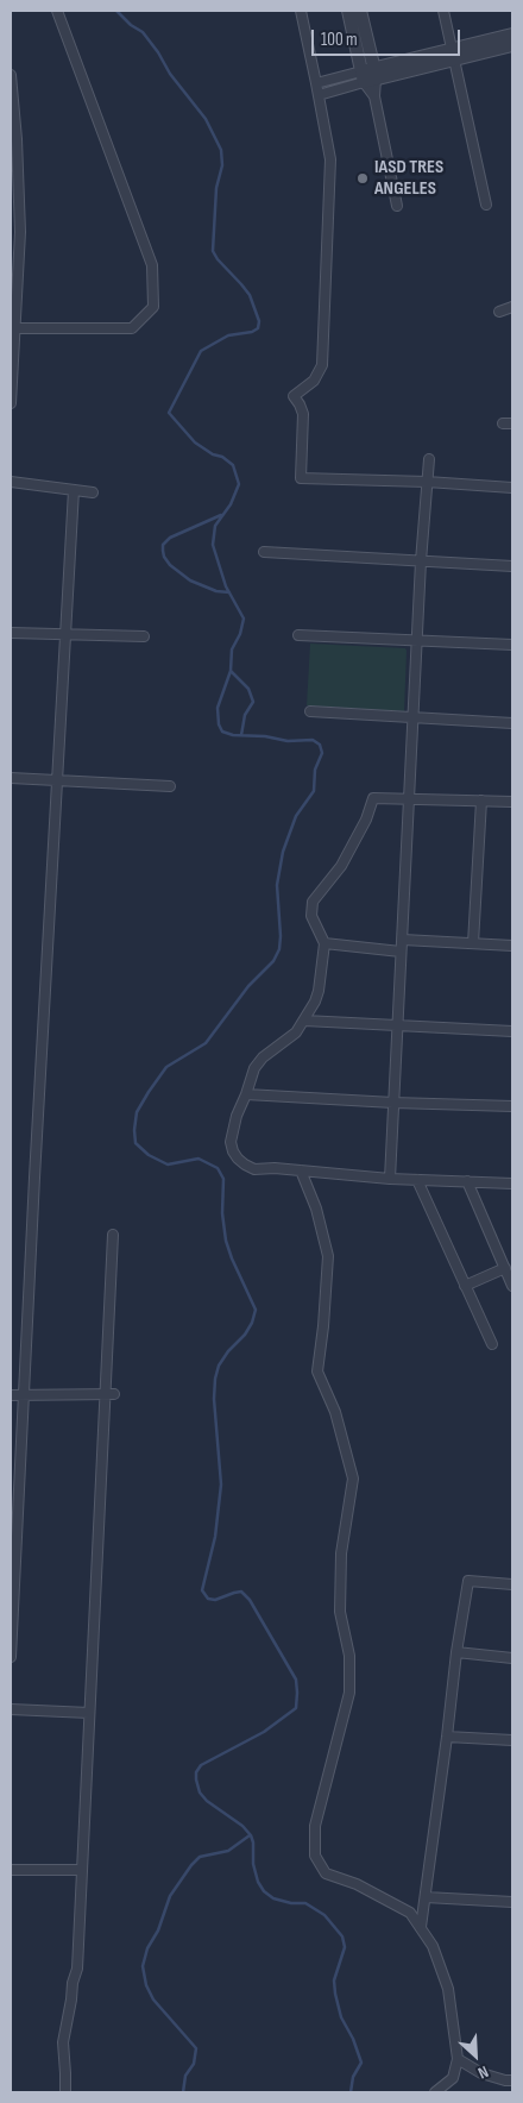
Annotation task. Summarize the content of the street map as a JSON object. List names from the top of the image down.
{
  "places": ["IASD TRES ANGELES"],
  "scale_bar": "100 m",
  "north": "bottom right"
}
